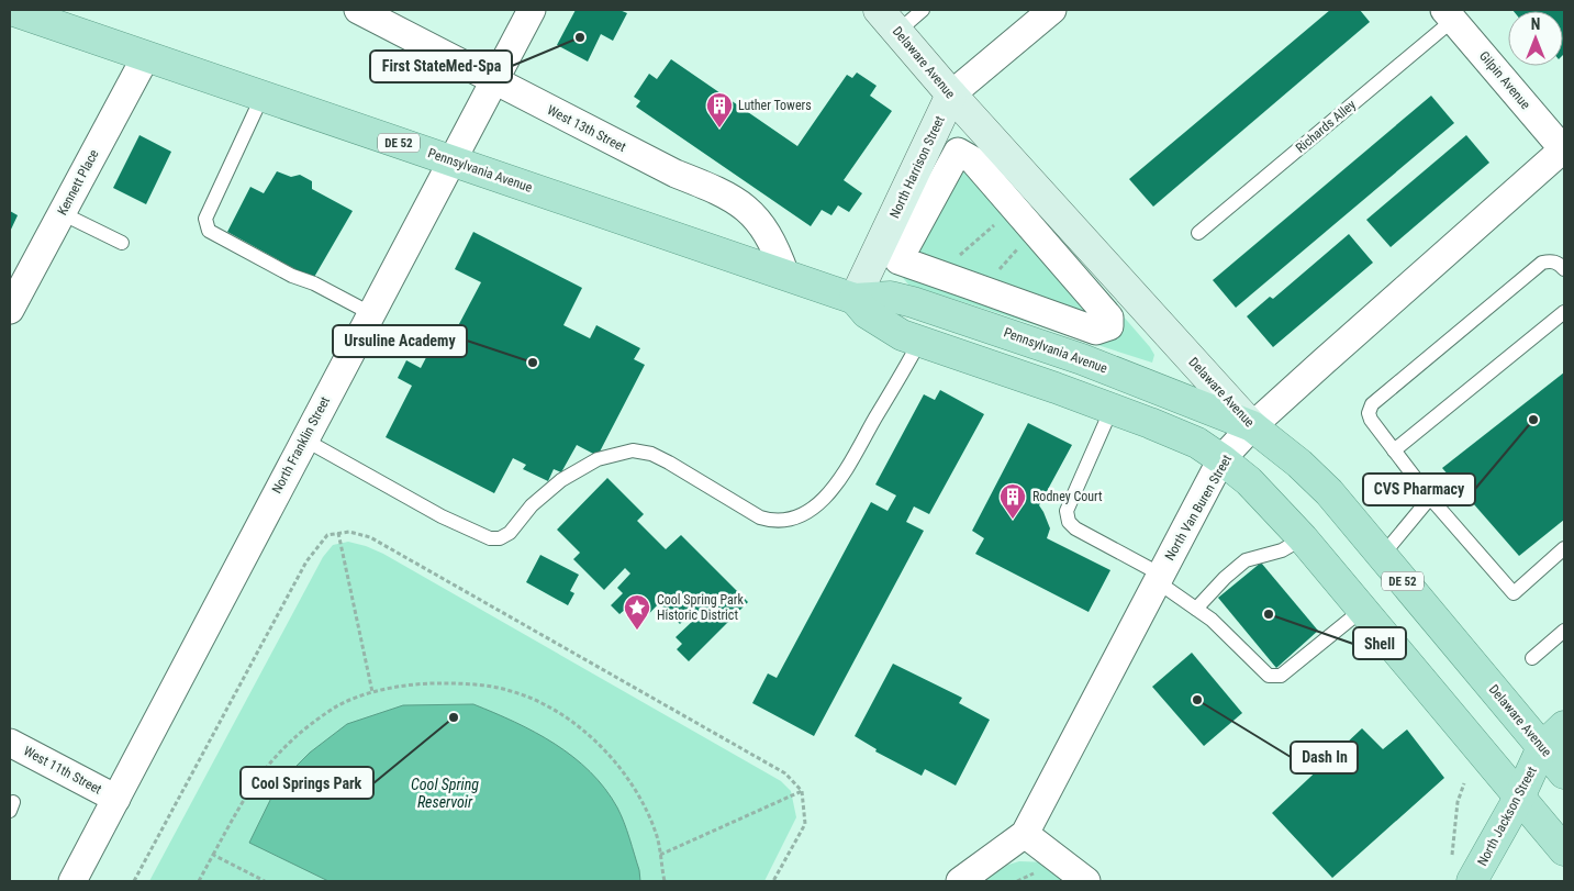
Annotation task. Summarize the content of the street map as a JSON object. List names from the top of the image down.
{
  "streets": {
    "main road": [
      "Delaware Avenue",
      "DE 52",
      "Pennsylvania Avenue",
      "North Jackson Street"
    ],
    "street": [
      "Gilpin Avenue",
      "West 13th Street",
      "North Harrison Street",
      "Kennett Place",
      "North Franklin Street",
      "North Van Buren Street",
      "West 11th Street"
    ],
    "lane": ["Richards Alley"]
  },
  "crossings": [
    ["Delaware Avenue", "North Harrison Street"],
    ["Delaware Avenue", "Pennsylvania Avenue"],
    ["Delaware Avenue", "North Van Buren Street"],
    ["Delaware Avenue", "North Jackson Street"],
    ["Gilpin Avenue", "Richards Alley"],
    ["Gilpin Avenue", "North Van Buren Street"],
    ["West 13th Street", "Pennsylvania Avenue"],
    ["West 13th Street", "North Franklin Street"],
    ["DE 52", "Pennsylvania Avenue"],
    ["DE 52", "North Van Buren Street"],
    ["DE 52", "North Jackson Street"],
    ["North Harrison Street", "Pennsylvania Avenue"],
    ["Pennsylvania Avenue", "Kennett Place"],
    ["Pennsylvania Avenue", "North Franklin Street"],
    ["Pennsylvania Avenue", "North Van Buren Street"],
    ["North Franklin Street", "West 11th Street"]
  ],
  "water": ["Cool Spring Reservoir"],
  "places": {
    "other": [
      "First StateMed-Spa",
      "Ursuline Academy",
      "CVS Pharmacy",
      "Shell",
      "Dash In",
      "Cool Springs Park"
    ],
    "building": ["Luther Towers", "Rodney Court"],
    "place": ["Cool Spring Park Historic District"]
  },
  "north": "top"
}
